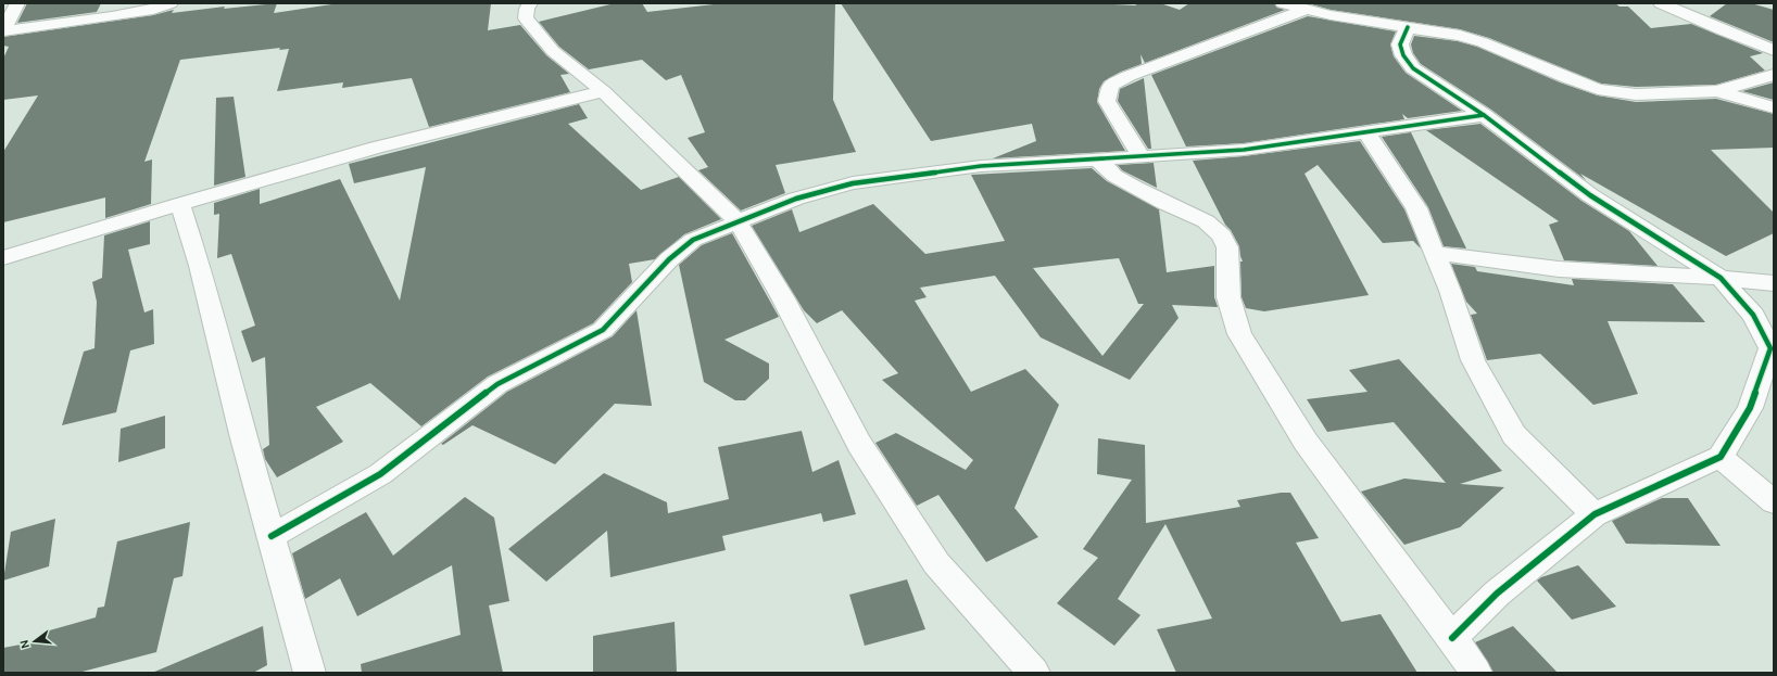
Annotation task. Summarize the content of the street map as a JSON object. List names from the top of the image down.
{
  "north": "left"
}
